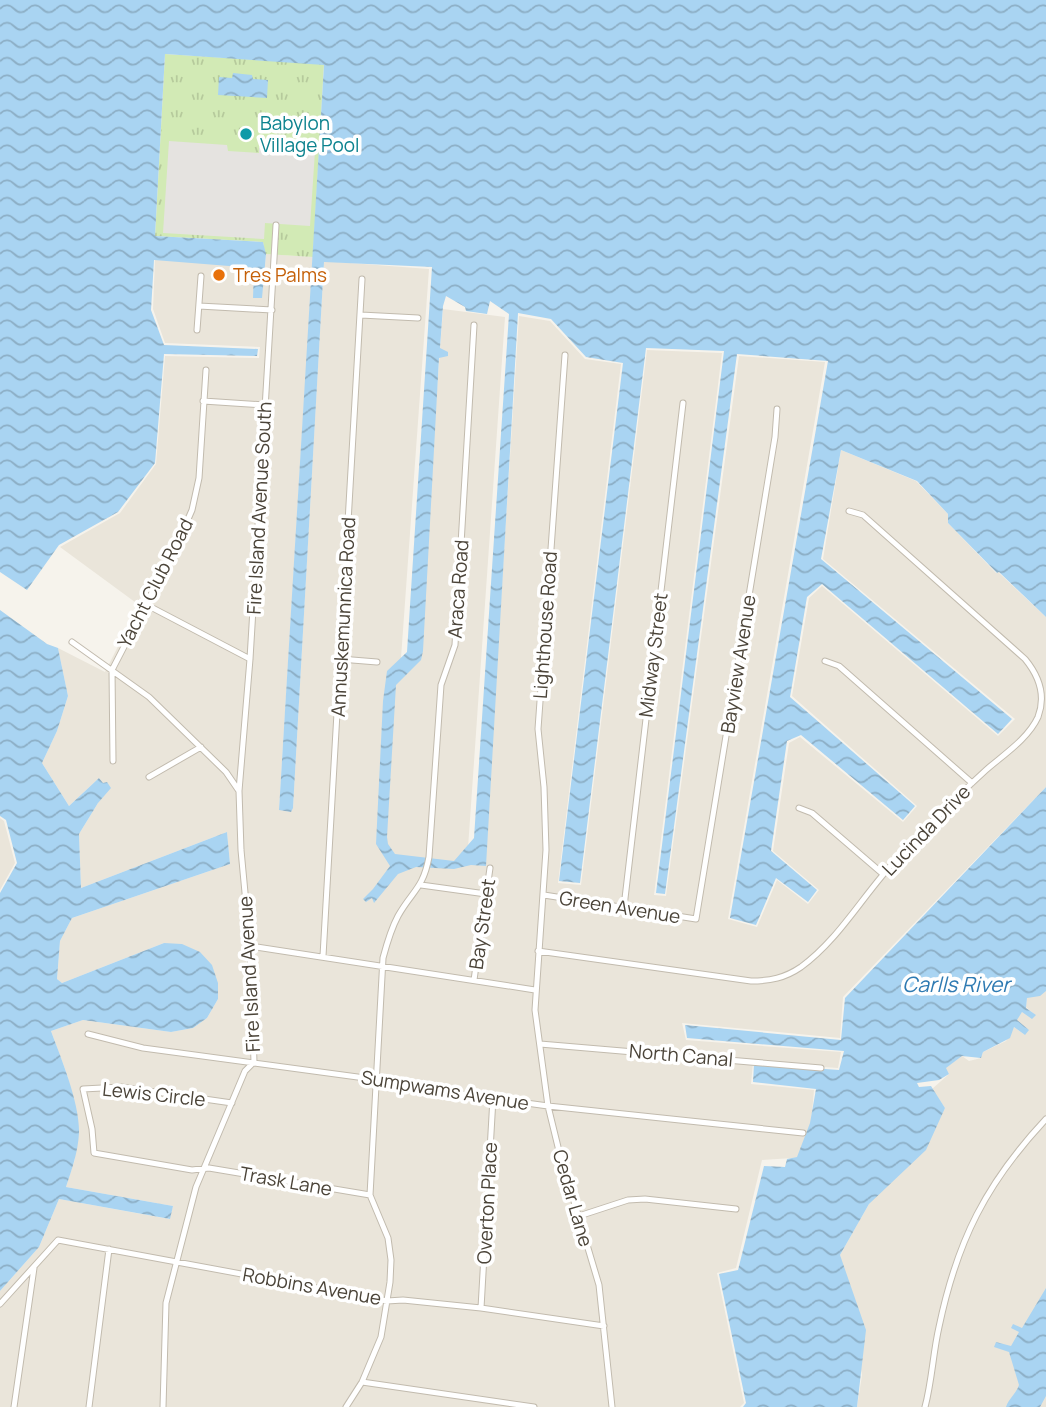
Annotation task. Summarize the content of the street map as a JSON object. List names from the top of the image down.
{
  "streets": {
    "street": [
      "Fire Island Avenue South",
      "Yacht Club Road",
      "Araca Road",
      "Annuskemunnica Road",
      "Lighthouse Road",
      "Midway Street",
      "Bayview Avenue",
      "Lucinda Drive",
      "Green Avenue",
      "Bay Street",
      "Fire Island Avenue",
      "North Canal",
      "Sumpwams Avenue",
      "Lewis Circle",
      "Trask Lane",
      "Cedar Lane",
      "Overton Place",
      "Robbins Avenue"
    ]
  },
  "crossings": [
    ["Fire Island Avenue South", "Fire Island Avenue"],
    ["Araca Road", "Sumpwams Avenue"],
    ["Araca Road", "Trask Lane"],
    ["Lighthouse Road", "Green Avenue"],
    ["Lighthouse Road", "Cedar Lane"],
    ["Midway Street", "Green Avenue"],
    ["Bayview Avenue", "Green Avenue"],
    ["Lucinda Drive", "Cedar Lane"],
    ["Green Avenue", "Cedar Lane"],
    ["Fire Island Avenue", "Sumpwams Avenue"],
    ["Fire Island Avenue", "Lewis Circle"],
    ["Fire Island Avenue", "Trask Lane"],
    ["Fire Island Avenue", "Robbins Avenue"],
    ["North Canal", "Cedar Lane"],
    ["Sumpwams Avenue", "Cedar Lane"],
    ["Sumpwams Avenue", "Overton Place"],
    ["Lewis Circle", "Trask Lane"],
    ["Cedar Lane", "Robbins Avenue"],
    ["Overton Place", "Robbins Avenue"]
  ],
  "water": ["Carlls River"],
  "places": ["Babylon Village Pool", "Tres Palms"]
}
